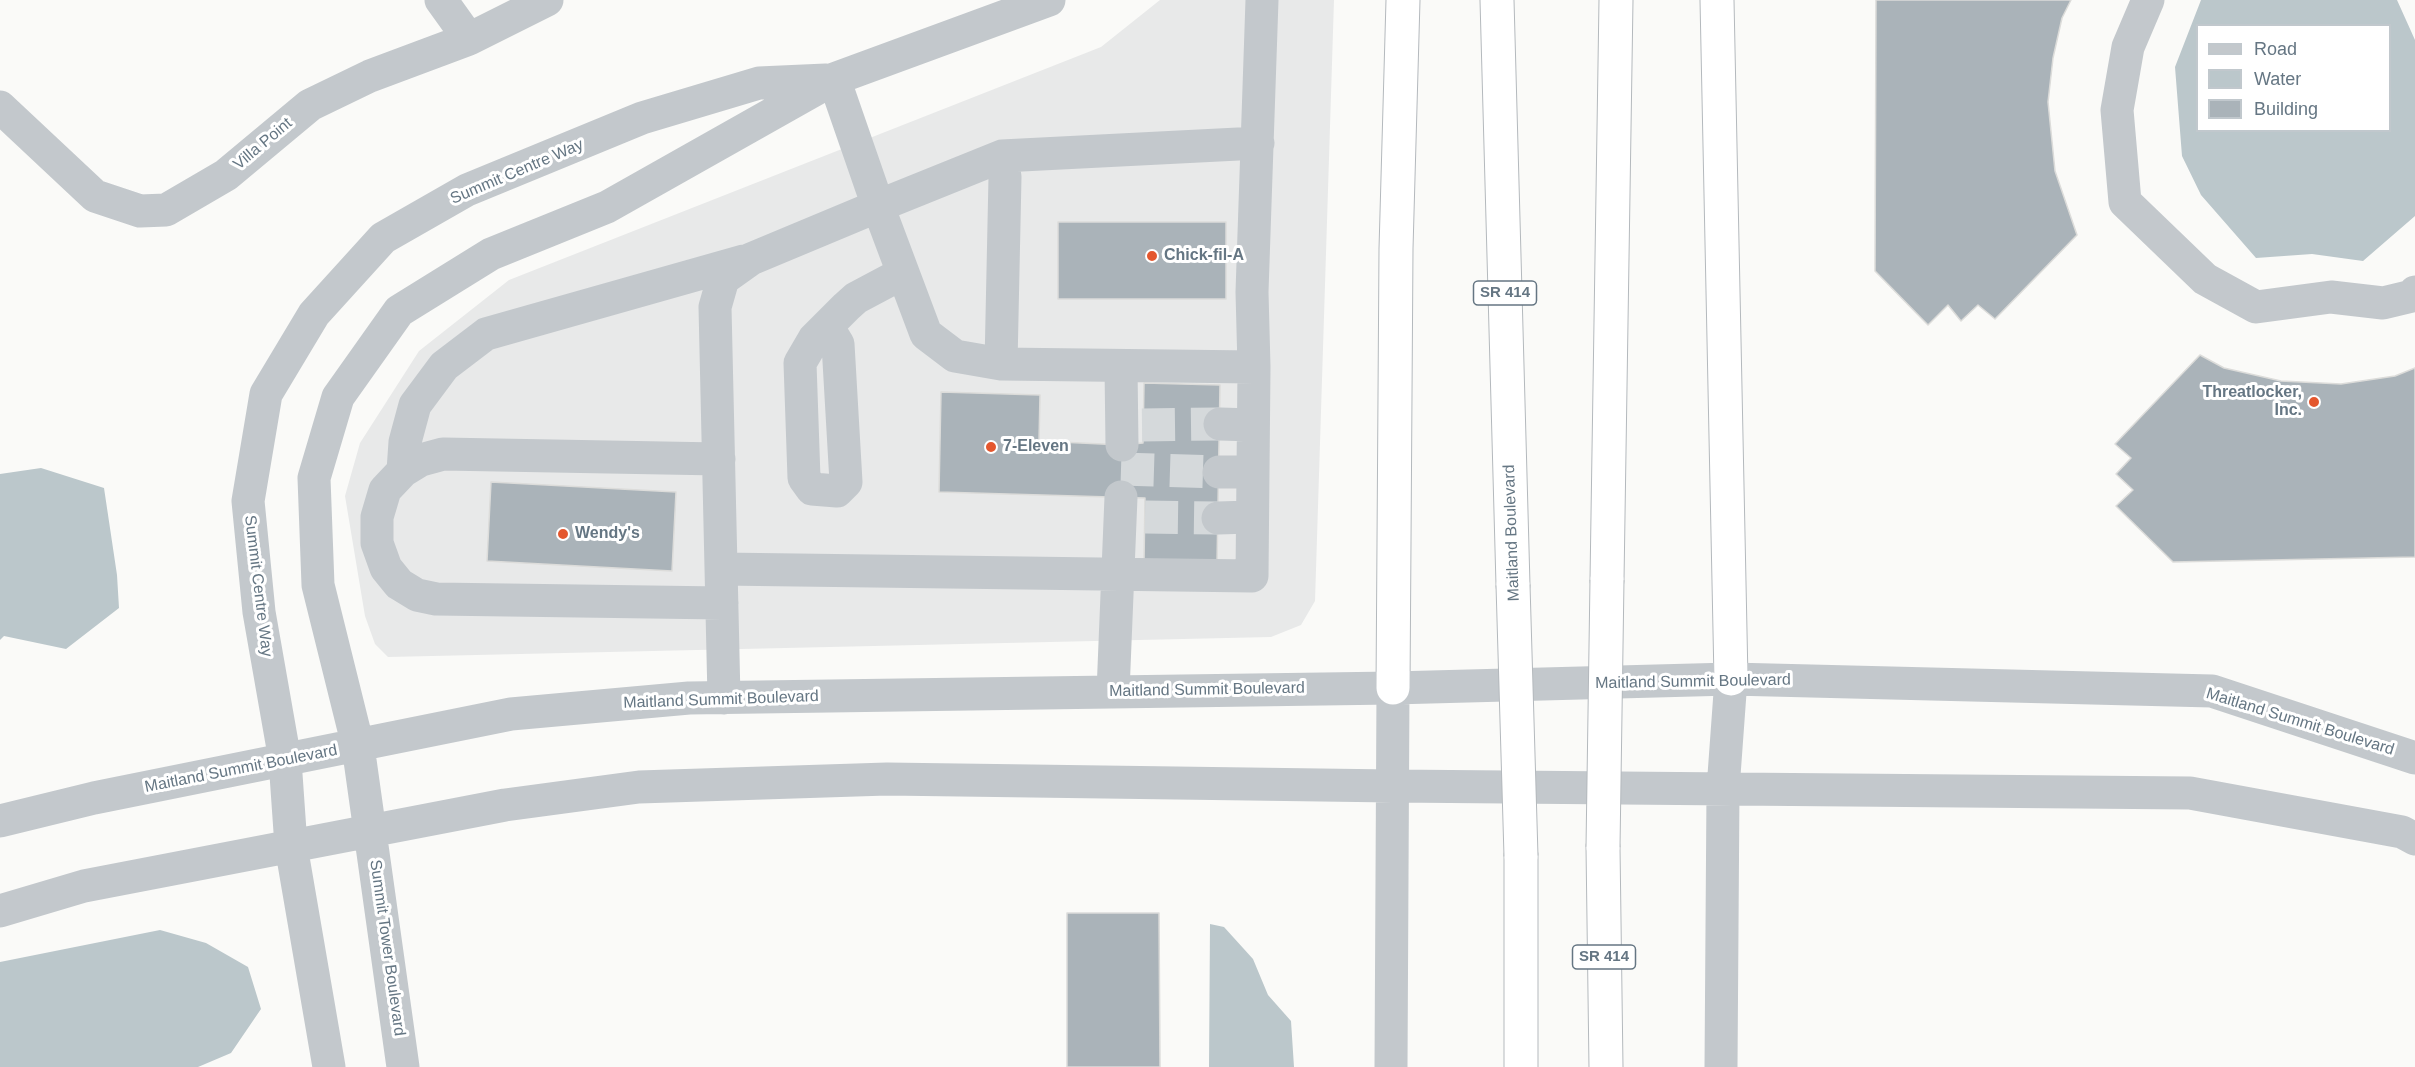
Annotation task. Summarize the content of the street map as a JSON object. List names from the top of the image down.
{
  "streets": {
    "highway": ["SR 414", "Maitland Boulevard"],
    "street": [
      "Villa Point",
      "Summit Centre Way",
      "Maitland Summit Boulevard",
      "Summit Tower Boulevard"
    ]
  },
  "crossings": [
    ["Summit Centre Way", "Maitland Summit Boulevard"],
    ["Summit Centre Way", "Summit Tower Boulevard"]
  ],
  "places": [
    "Chick-fil-A",
    "Threatlocker, Inc.",
    "7-Eleven",
    "Wendy's"
  ],
  "legend": ["Road", "Water", "Building"]
}
